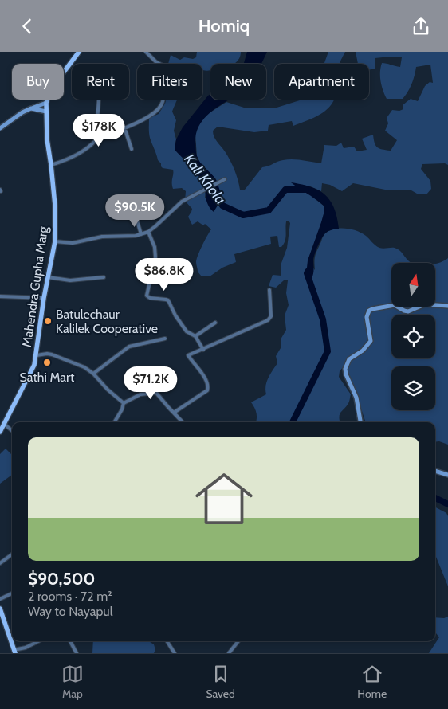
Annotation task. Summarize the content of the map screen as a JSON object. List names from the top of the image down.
{
  "streets": {
    "main road": ["Mahendra Gupha Marg"]
  },
  "water": ["Kali Khola"],
  "places": ["Batulechaur Kalilek Cooperative", "Sathi Mart"],
  "north": "top",
  "page": {
    "header": "Homiq",
    "chip": [
      "Buy",
      "Rent",
      "Filters",
      "New",
      "Apartment"
    ],
    "price": [
      "$178K",
      "$90.5K",
      "$86.8K",
      "$71.2K"
    ],
    "list": [
      {
        "name": "$90,500",
        "note": "2 rooms · 72 m² · Way to Nayapul"
      }
    ],
    "tabs": ["Map", "Saved", "Home"]
  }
}
